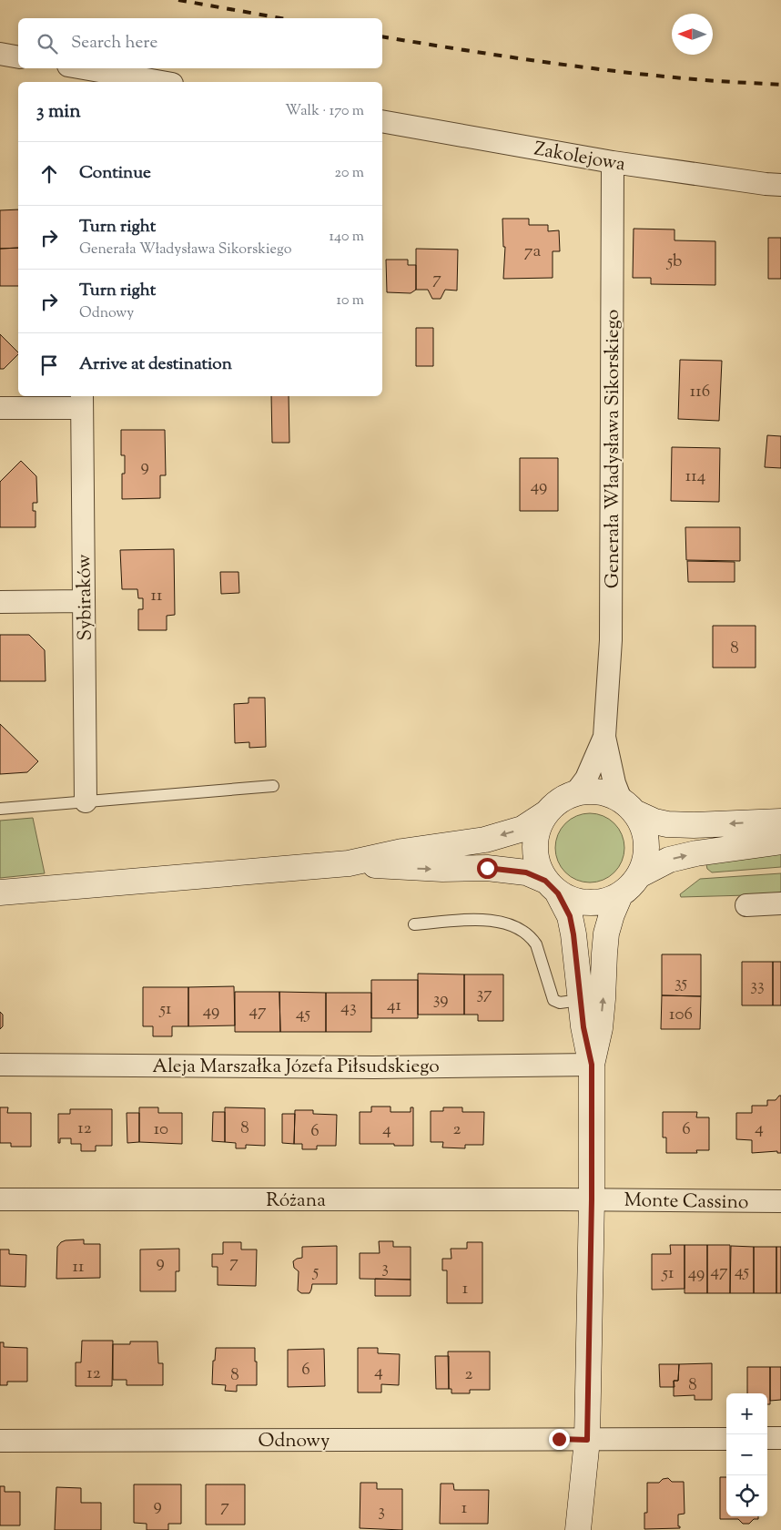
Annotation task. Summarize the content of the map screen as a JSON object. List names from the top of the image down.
{
  "streets": {
    "street": [
      "Zakolejowa",
      "Generała Władysława Sikorskiego",
      "Sybiraków",
      "Aleja Marszałka Józefa Piłsudskiego",
      "Różana",
      "Monte Cassino",
      "Odnowy"
    ]
  },
  "crossings": [
    ["Zakolejowa", "Generała Władysława Sikorskiego"],
    ["Różana", "Monte Cassino"]
  ],
  "house_numbers": [
    "7a",
    "5b",
    "7",
    "116",
    "9",
    "114",
    "49",
    "11",
    "8",
    "35",
    "33",
    "37",
    "39",
    "41",
    "43",
    "51",
    "49",
    "47",
    "45",
    "106",
    "12",
    "8",
    "4",
    "10",
    "4",
    "2",
    "6",
    "6",
    "9",
    "7",
    "11",
    "3",
    "5",
    "47",
    "45",
    "51",
    "49",
    "1",
    "6",
    "4",
    "12",
    "2",
    "8",
    "8",
    "9",
    "7",
    "1",
    "3"
  ],
  "north": "left",
  "page": {
    "search": "Search here",
    "heading": ["3 min", "Walk · 170 m"],
    "list": [
      ["Continue", "20 m"],
      ["Turn right", "Generała Władysława Sikorskiego", "140 m"],
      ["Turn right", "Odnowy", "10 m"],
      "Arrive at destination"
    ],
    "map_buttons": ["+", "−"]
  }
}
